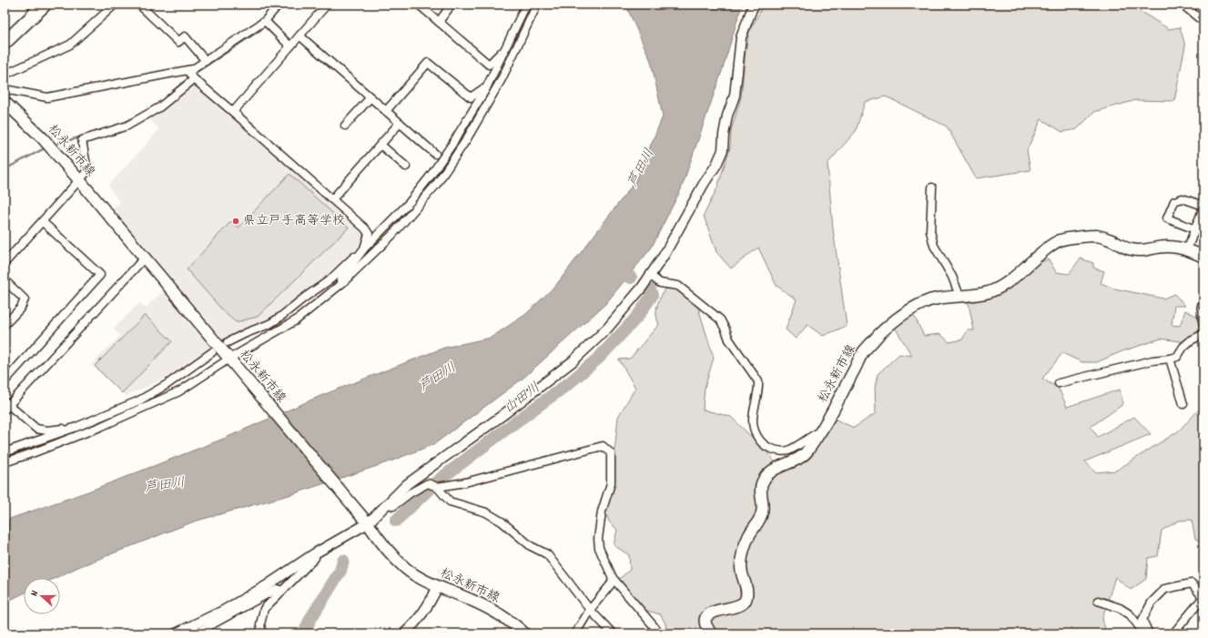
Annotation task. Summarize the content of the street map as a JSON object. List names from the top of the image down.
{
  "streets": {
    "main road": ["松永新市線"]
  },
  "water": ["芦田川", "山田川"],
  "places": ["県立戸手高等学校"],
  "north": "left"
}
